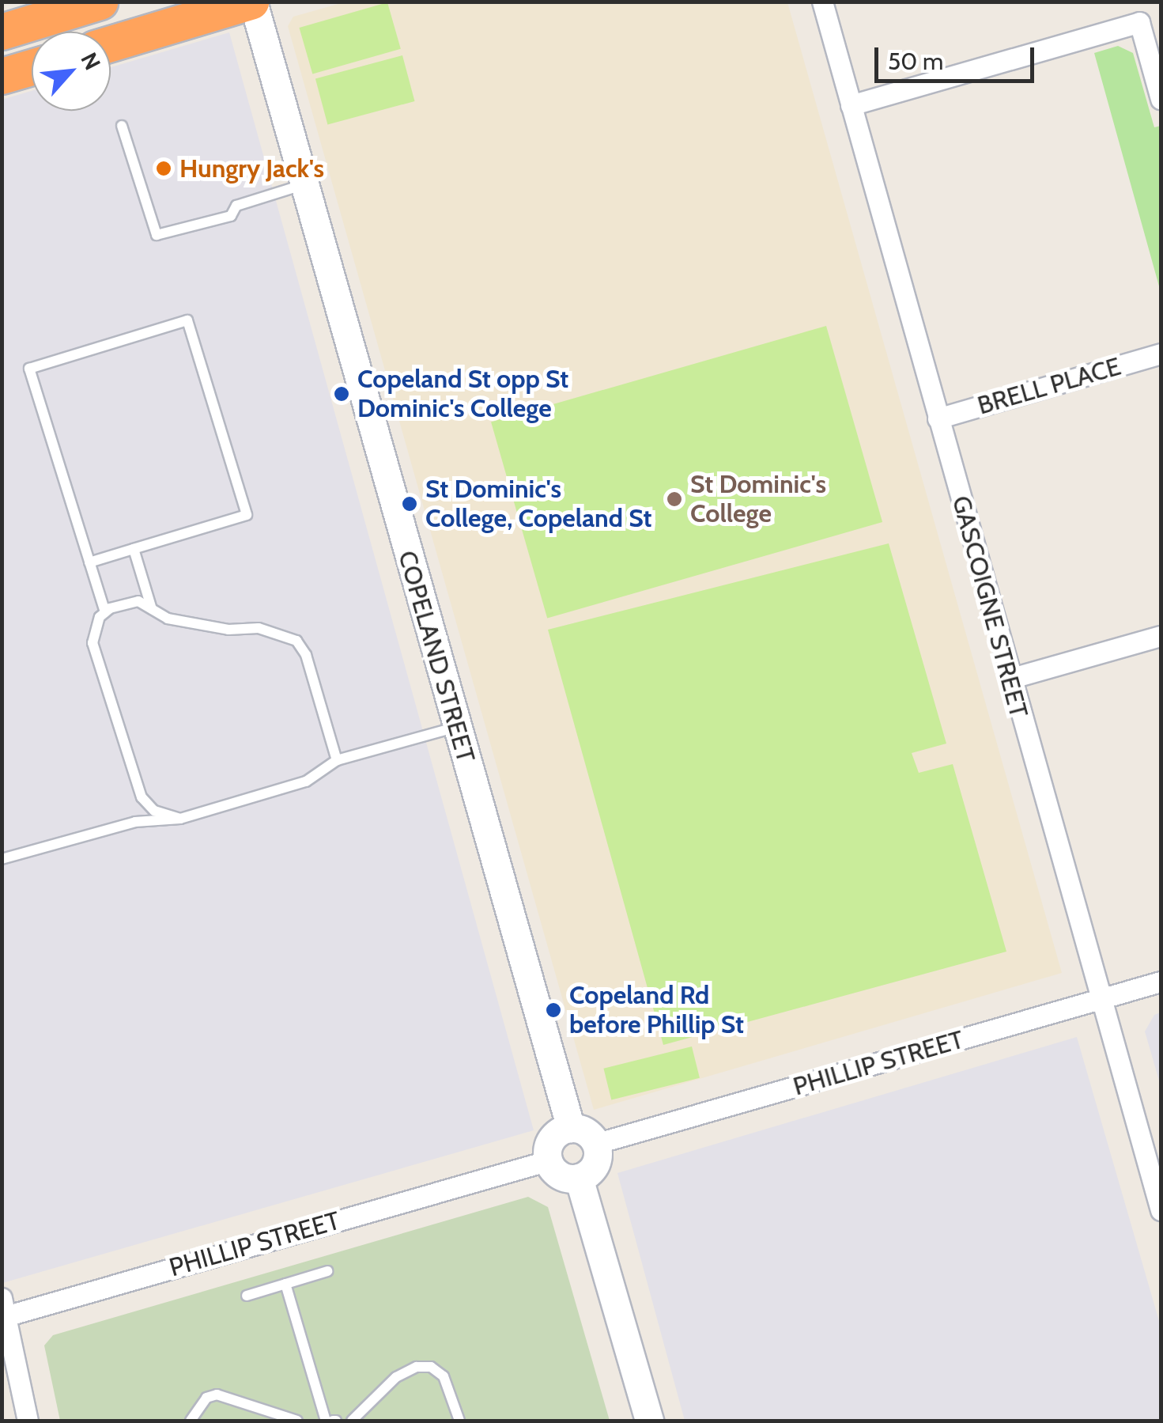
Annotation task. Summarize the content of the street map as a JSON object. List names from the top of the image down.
{
  "streets": {
    "street": [
      "BRELL PLACE",
      "GASCOIGNE STREET",
      "COPELAND STREET",
      "PHILLIP STREET"
    ]
  },
  "crossings": [
    ["BRELL PLACE", "GASCOIGNE STREET"],
    ["GASCOIGNE STREET", "PHILLIP STREET"],
    ["COPELAND STREET", "PHILLIP STREET"]
  ],
  "places": [
    "Hungry Jack's",
    "Copeland St opp St Dominic's College",
    "St Dominic's College",
    "St Dominic's College, Copeland St",
    "Copeland Rd before Phillip St"
  ],
  "scale_bar": "50 m",
  "north": "top right"
}
